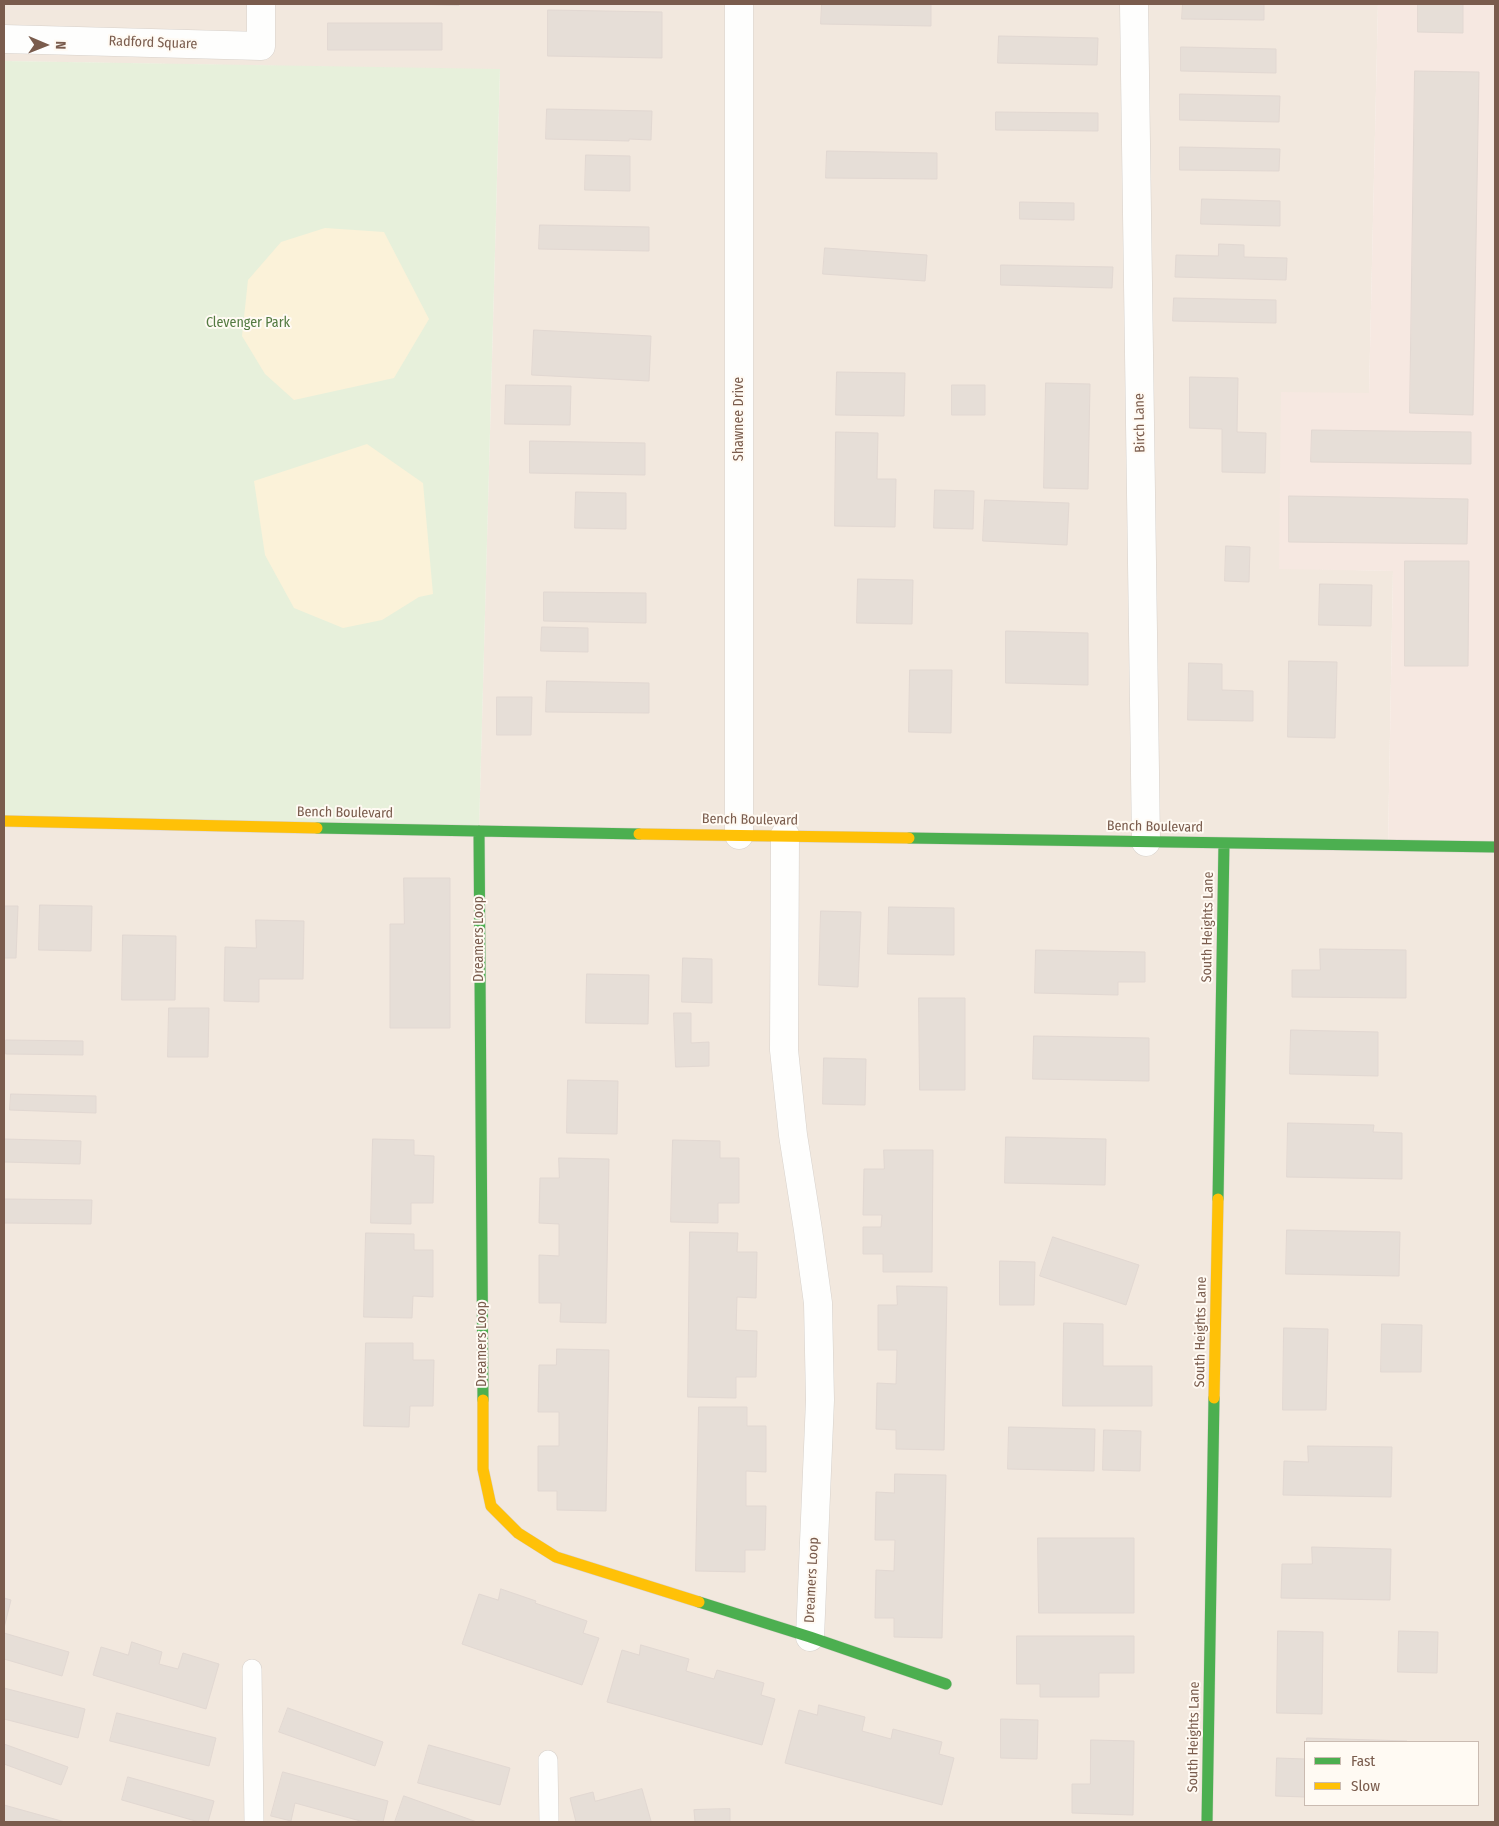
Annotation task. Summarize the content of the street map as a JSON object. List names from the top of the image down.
{
  "streets": {
    "street": [
      "Radford Square",
      "Shawnee Drive",
      "Birch Lane",
      "Bench Boulevard",
      "South Heights Lane",
      "Dreamers Loop"
    ]
  },
  "crossings": [
    ["Shawnee Drive", "Bench Boulevard"],
    ["Birch Lane", "Bench Boulevard"],
    ["Bench Boulevard", "South Heights Lane"],
    ["Bench Boulevard", "Dreamers Loop"]
  ],
  "parks": ["Clevenger Park"],
  "legend": ["Fast", "Slow"],
  "north": "right"
}
